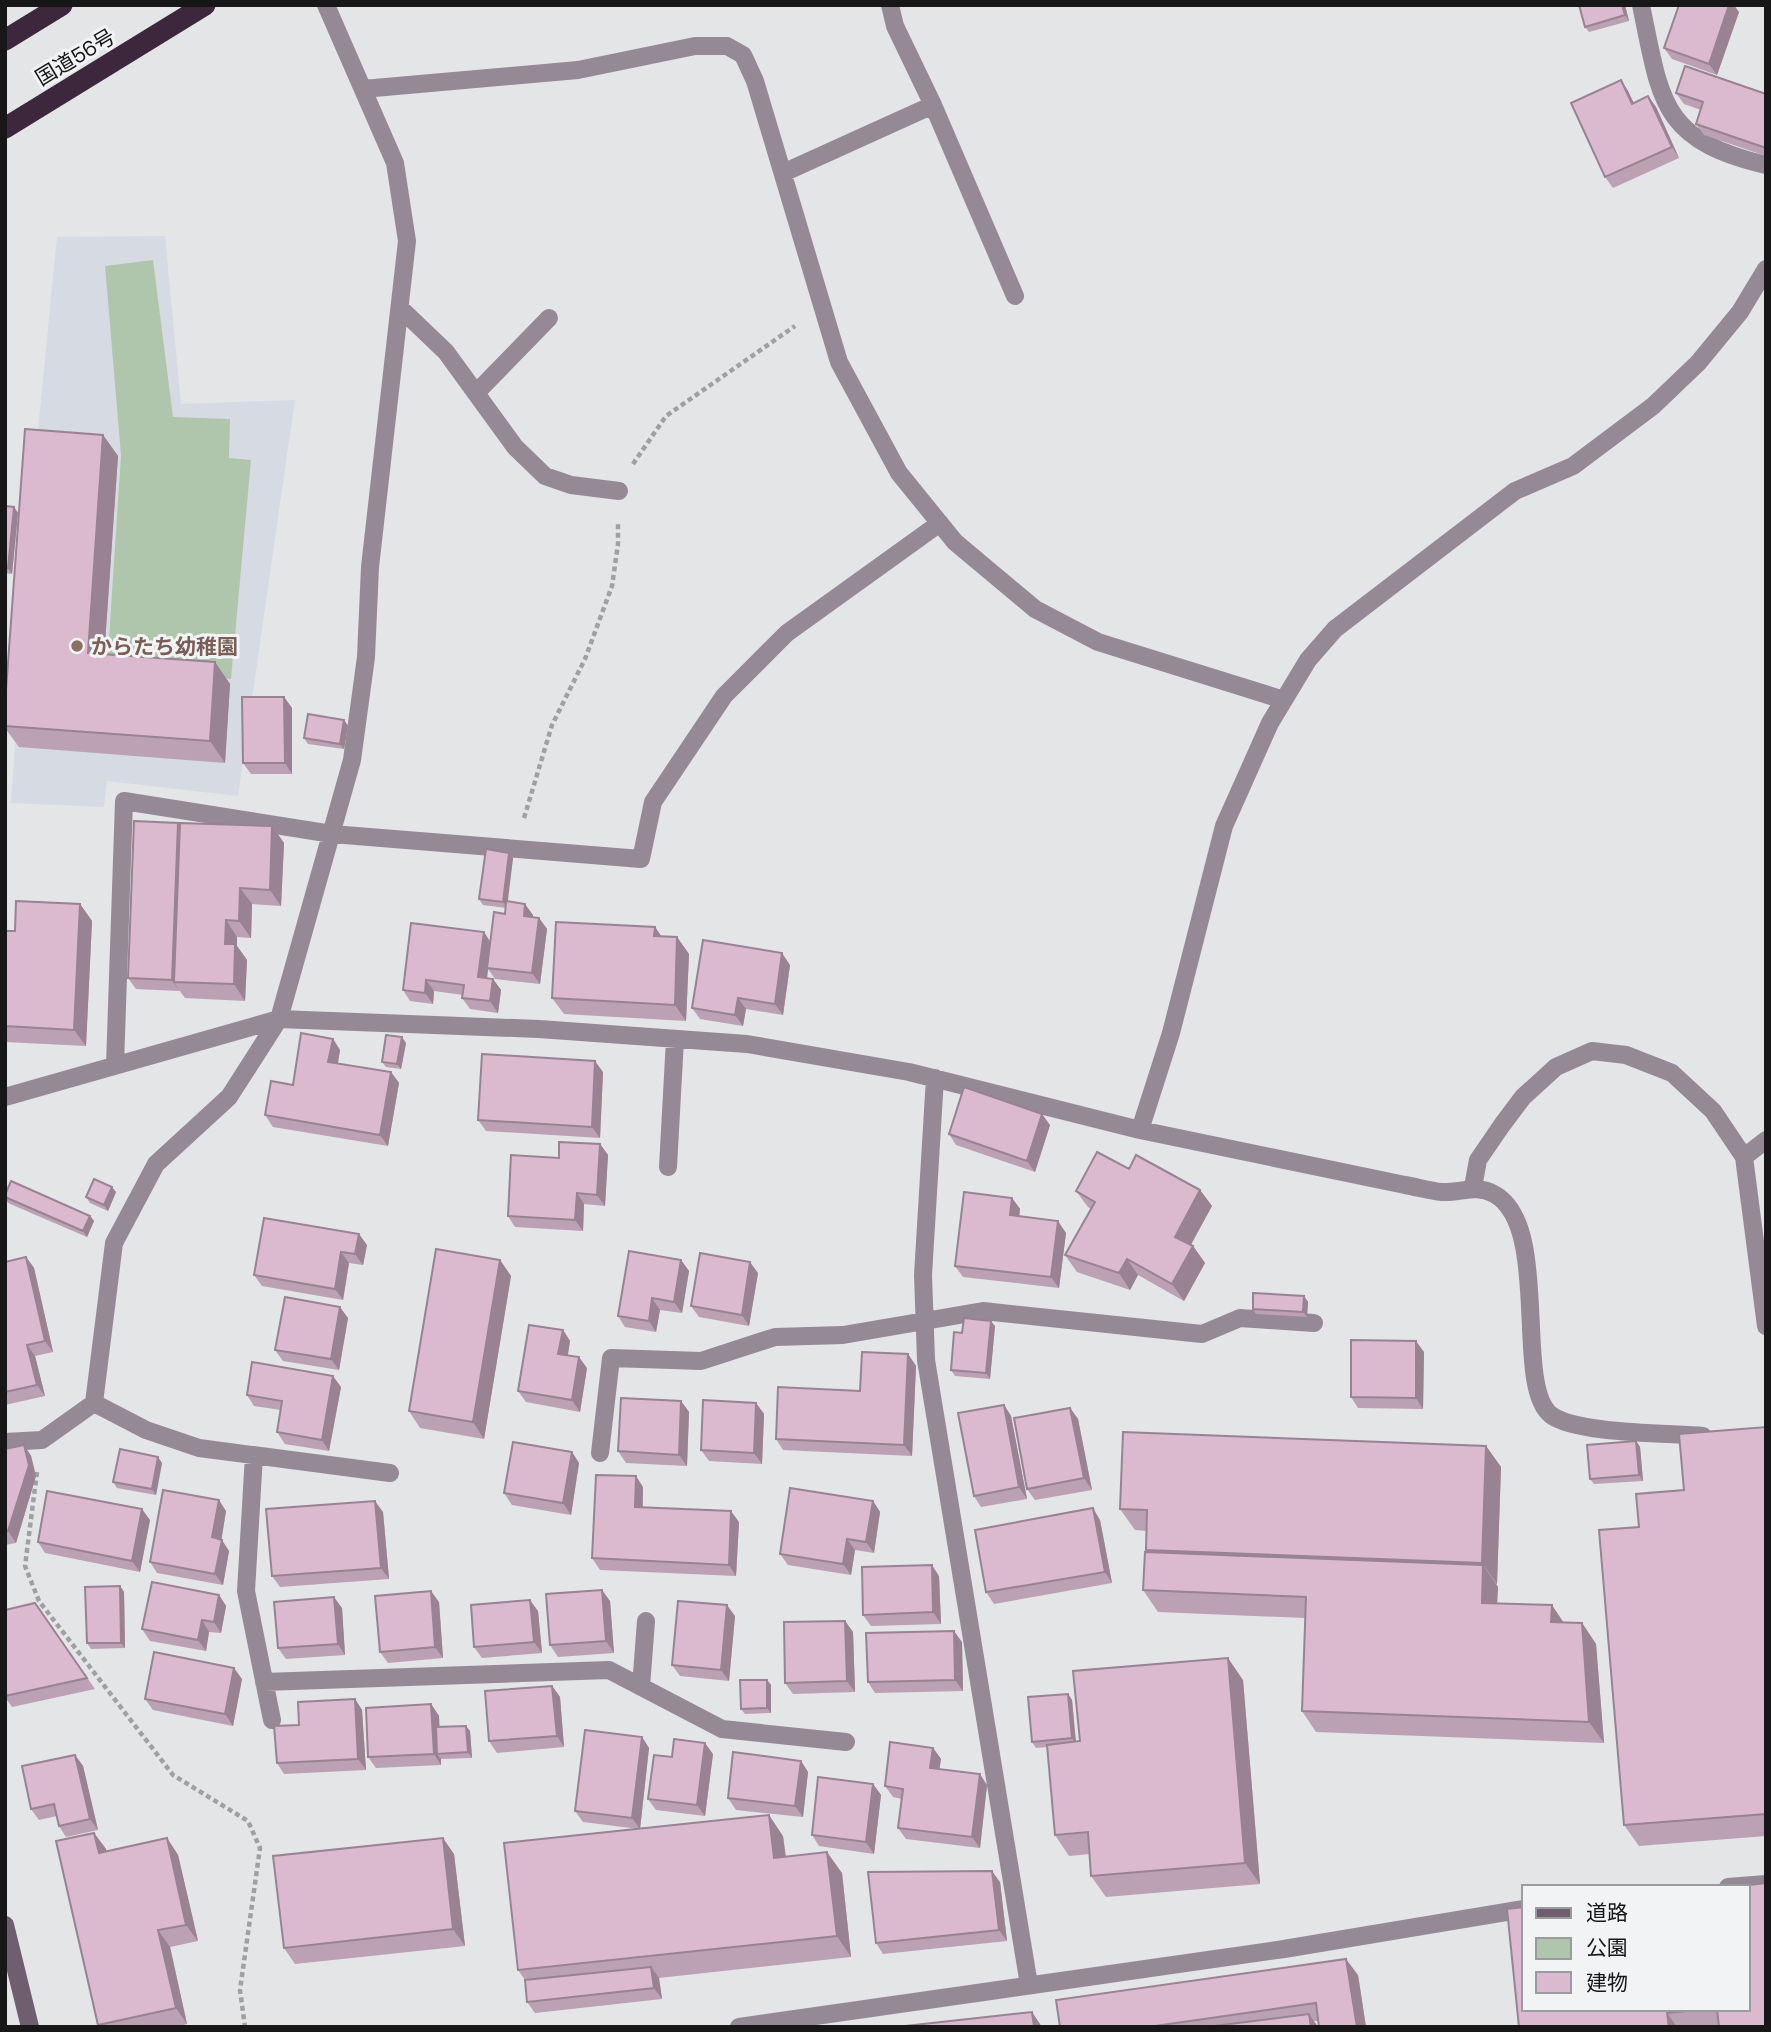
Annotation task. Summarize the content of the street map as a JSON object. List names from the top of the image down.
{
  "streets": {
    "highway": ["国道56号"]
  },
  "places": ["からたち幼稚園"],
  "legend": ["道路", "公園", "建物"]
}
